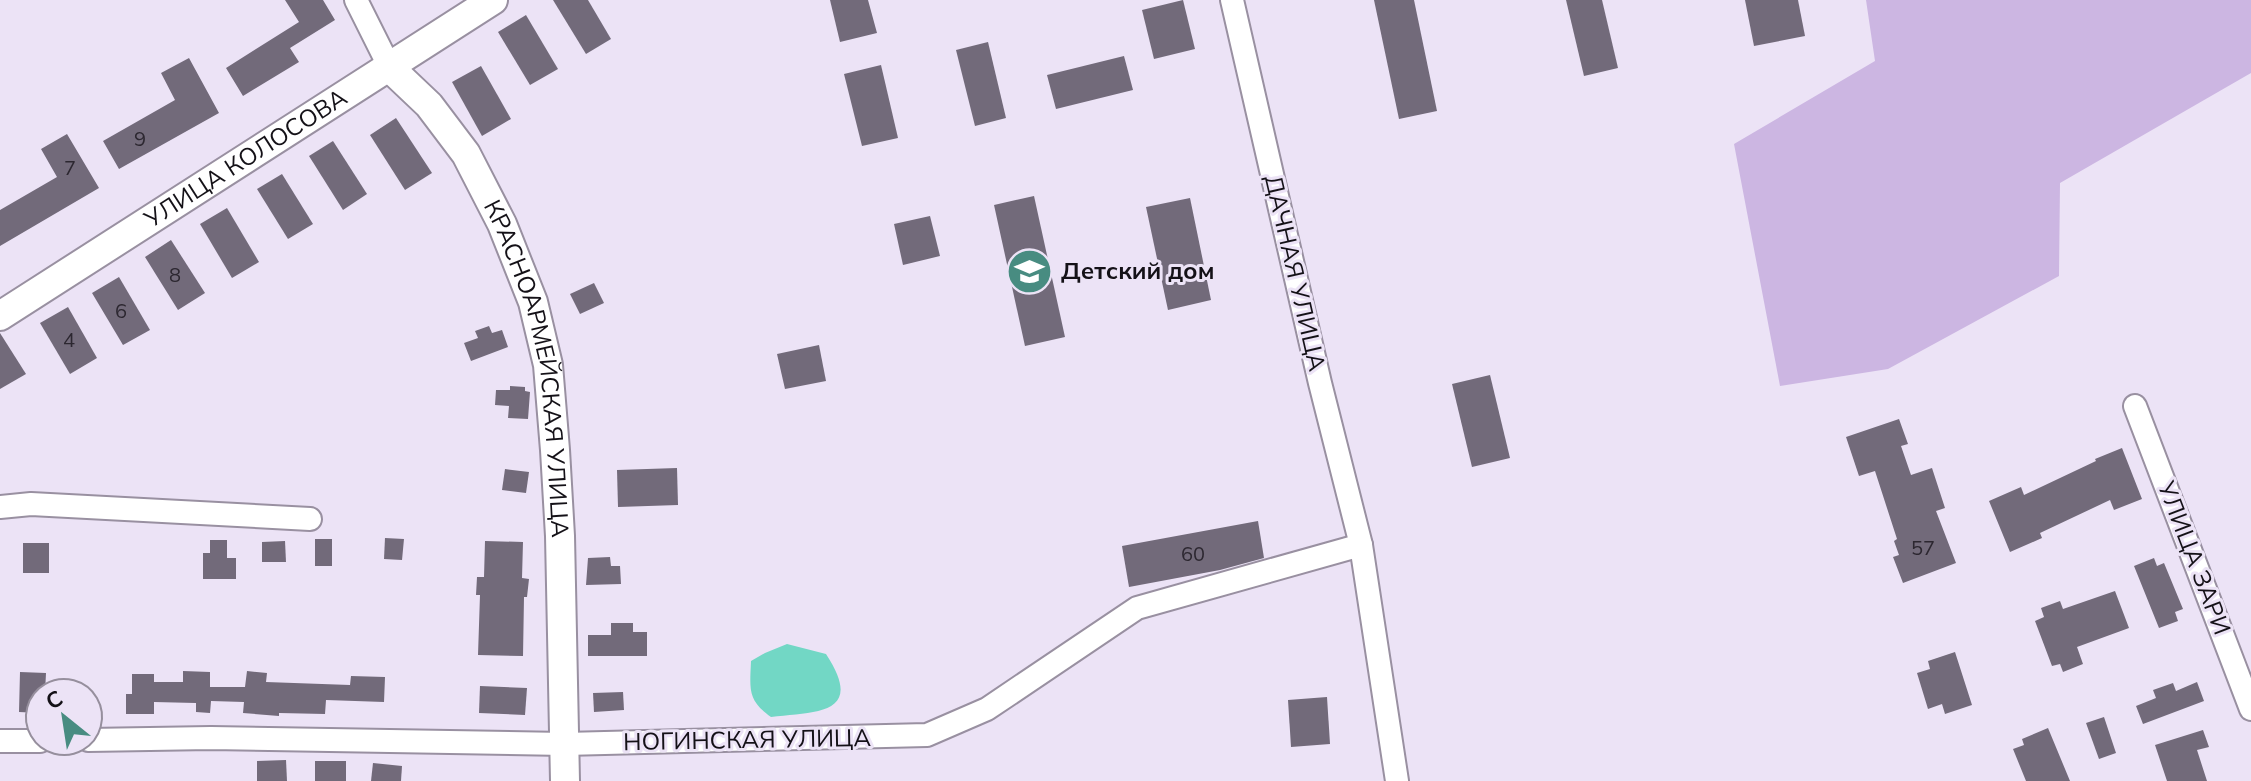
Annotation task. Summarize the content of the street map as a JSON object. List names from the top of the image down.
{
  "streets": {
    "main road": ["УЛИЦА КОЛОСОВА", "КРАСНОАРМЕЙСКАЯ УЛИЦА"],
    "street": ["ДАЧНАЯ УЛИЦА", "УЛИЦА ЗАРИ", "НОГИНСКАЯ УЛИЦА"]
  },
  "crossings": [
    ["УЛИЦА КОЛОСОВА", "КРАСНОАРМЕЙСКАЯ УЛИЦА"],
    ["ДАЧНАЯ УЛИЦА", "НОГИНСКАЯ УЛИЦА"],
    ["КРАСНОАРМЕЙСКАЯ УЛИЦА", "НОГИНСКАЯ УЛИЦА"]
  ],
  "places": {
    "school or university": ["Детский дом"]
  },
  "house_numbers": [
    "9",
    "7",
    "8",
    "6",
    "4",
    "57",
    "60"
  ],
  "north": "top left"
}
